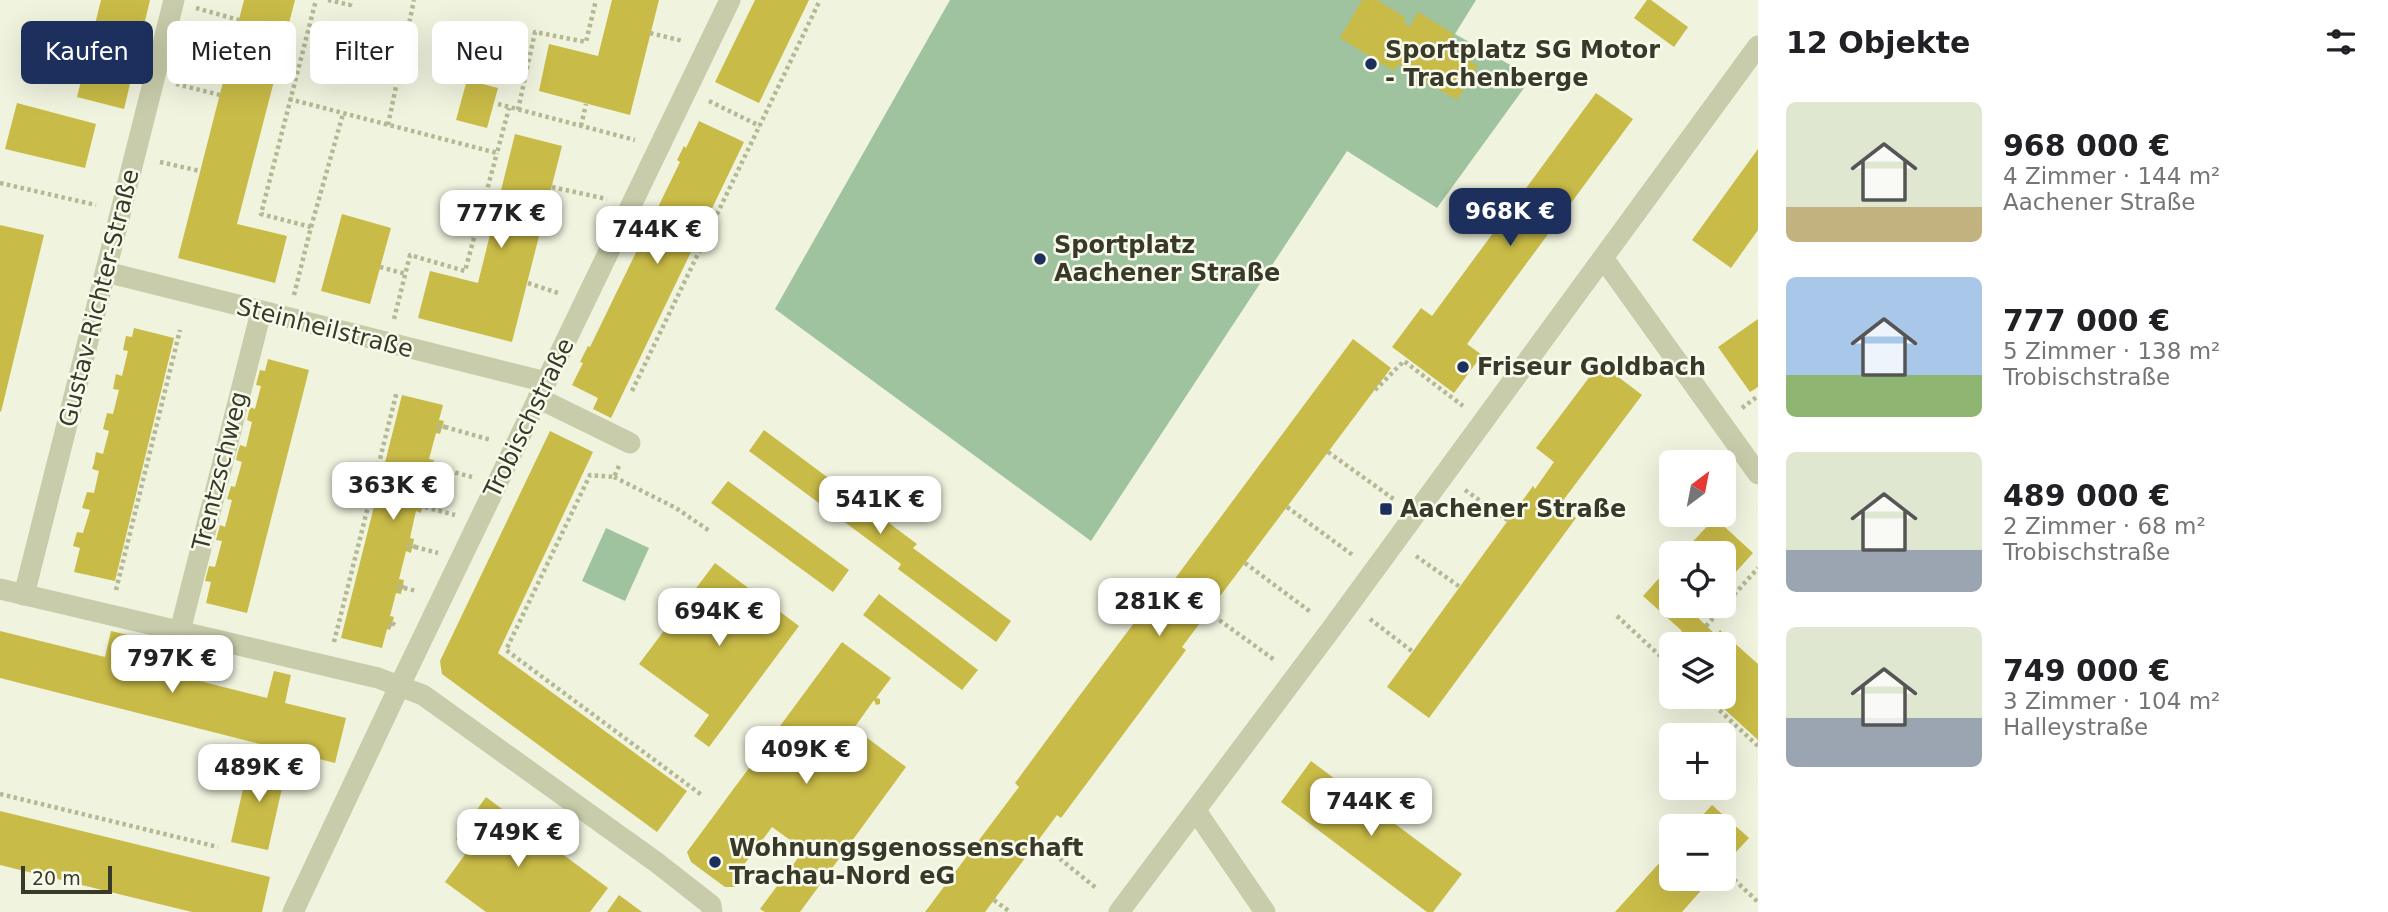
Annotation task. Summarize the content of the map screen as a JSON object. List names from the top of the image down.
{
  "streets": {
    "street": [
      "Gustav-Richter-Straße",
      "Steinheilstraße",
      "Trobischstraße",
      "Trentzschweg"
    ]
  },
  "crossings": [
    ["Gustav-Richter-Straße", "Steinheilstraße"],
    ["Steinheilstraße", "Trobischstraße"],
    ["Steinheilstraße", "Trentzschweg"]
  ],
  "places": {
    "other": [
      "Sportplatz SG Motor - Trachenberge",
      "Sportplatz Aachener Straße",
      "Friseur Goldbach",
      "Wohnungsgenossenschaft Trachau-Nord eG"
    ],
    "transit": ["Aachener Straße"]
  },
  "scale_bar": "20 m",
  "north": "top right",
  "page": {
    "heading": "12 Objekte",
    "chip": [
      "Kaufen",
      "Mieten",
      "Filter",
      "Neu"
    ],
    "list": [
      {
        "name": "968 000 €",
        "note": "4 Zimmer · 144 m² · Aachener Straße"
      },
      {
        "name": "777 000 €",
        "note": "5 Zimmer · 138 m² · Trobischstraße"
      },
      {
        "name": "489 000 €",
        "note": "2 Zimmer · 68 m² · Trobischstraße"
      },
      {
        "name": "749 000 €",
        "note": "3 Zimmer · 104 m² · Halleystraße"
      }
    ],
    "price": [
      "968K €",
      "777K €",
      "744K €",
      "363K €",
      "541K €",
      "281K €",
      "694K €",
      "797K €",
      "409K €",
      "489K €",
      "744K €",
      "749K €"
    ],
    "map_buttons": ["+", "−"],
    "scale": "20 m"
  }
}
